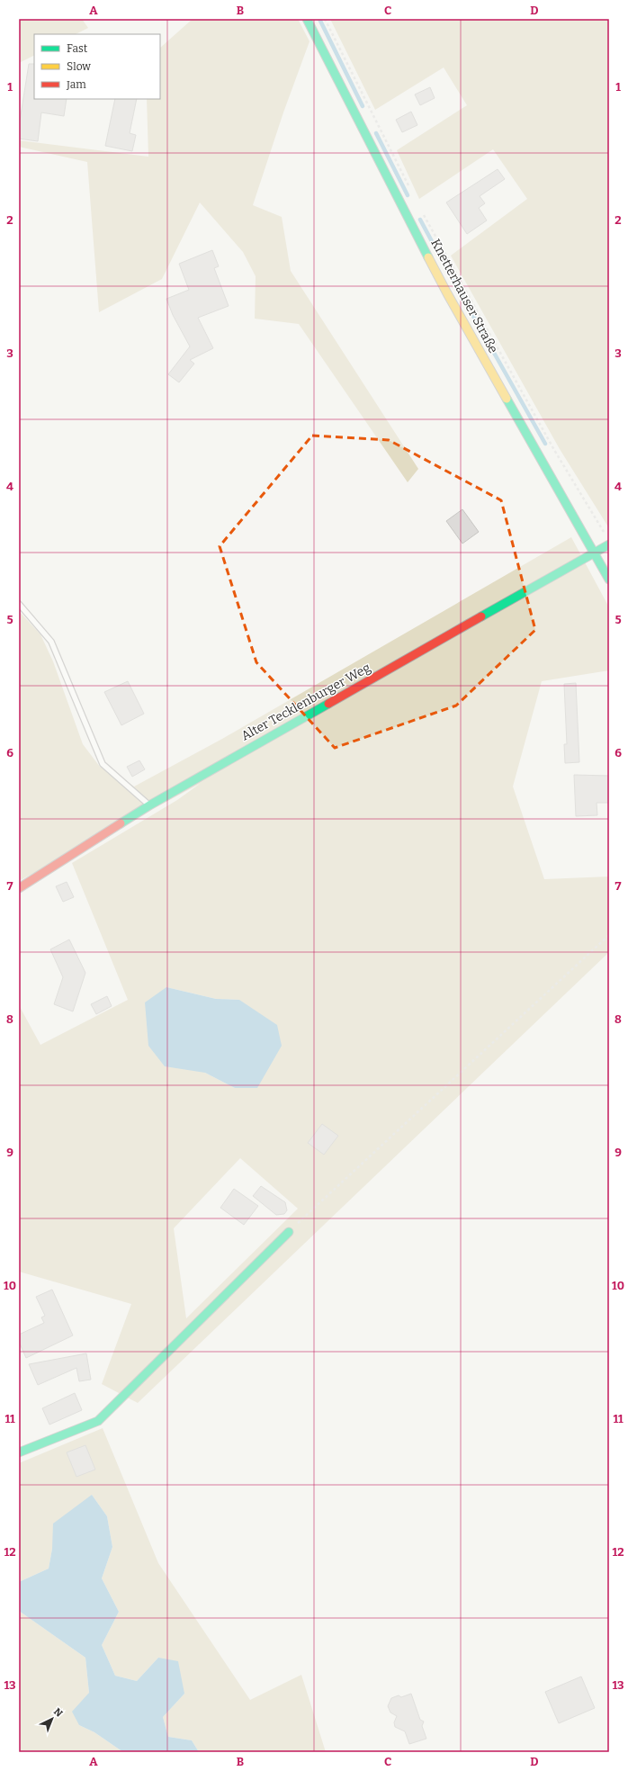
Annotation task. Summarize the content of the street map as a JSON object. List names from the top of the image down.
{
  "streets": {
    "street": ["Knetterhauser Straße", "Alter Tecklenburger Weg"]
  },
  "crossings": [
    ["Knetterhauser Straße", "Alter Tecklenburger Weg"]
  ],
  "legend": ["Fast", "Slow", "Jam"],
  "north": "top right",
  "grid": {
    "columns": [
      "A",
      "B",
      "C",
      "D"
    ],
    "rows": [
      "1",
      "2",
      "3",
      "4",
      "5",
      "6",
      "7",
      "8",
      "9",
      "10",
      "11",
      "12",
      "13"
    ]
  }
}
